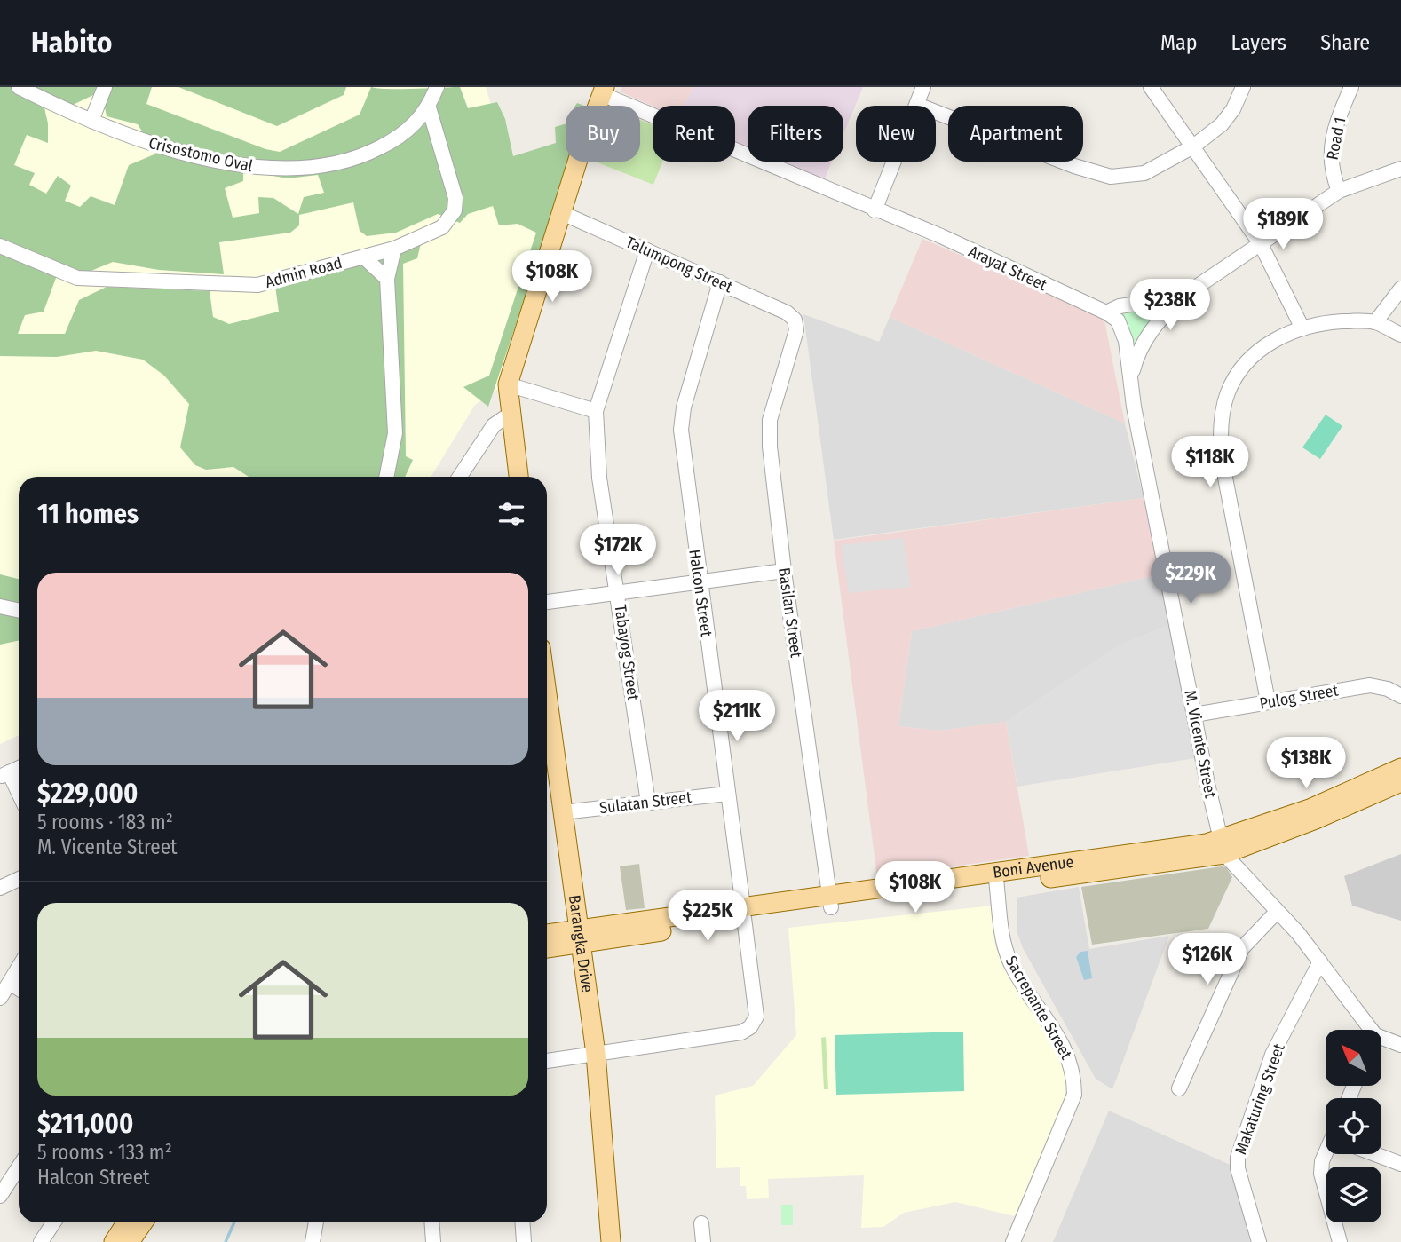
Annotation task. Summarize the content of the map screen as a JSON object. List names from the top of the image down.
{
  "streets": {
    "main road": ["Boni Avenue", "Barangka Drive"],
    "street": [
      "Road 1",
      "Crisostomo Oval",
      "Talumpong Street",
      "Arayat Street",
      "Admin Road",
      "Halcon Street",
      "Basilan Street",
      "Tabayog Street",
      "Pulog Street",
      "M. Vicente Street",
      "Sulatan Street",
      "Sacrepante Street",
      "Makaturing Street"
    ]
  },
  "crossings": [
    ["Crisostomo Oval", "Admin Road"],
    ["Talumpong Street", "Halcon Street"],
    ["Talumpong Street", "Basilan Street"],
    ["Talumpong Street", "Tabayog Street"],
    ["Arayat Street", "M. Vicente Street"],
    ["Halcon Street", "Sulatan Street"],
    ["Halcon Street", "Boni Avenue"],
    ["Halcon Street", "Barangka Drive"],
    ["Basilan Street", "Boni Avenue"],
    ["Tabayog Street", "Sulatan Street"],
    ["Pulog Street", "M. Vicente Street"],
    ["M. Vicente Street", "Boni Avenue"],
    ["Sulatan Street", "Barangka Drive"],
    ["Boni Avenue", "Barangka Drive"],
    ["Boni Avenue", "Sacrepante Street"]
  ],
  "north": "top left",
  "page": {
    "header": "Habito",
    "nav": ["Map", "Layers", "Share"],
    "chip": [
      "Buy",
      "Rent",
      "Filters",
      "New",
      "Apartment"
    ],
    "price": [
      "$189K",
      "$108K",
      "$238K",
      "$118K",
      "$172K",
      "$229K",
      "$211K",
      "$138K",
      "$108K",
      "$225K",
      "$126K"
    ],
    "heading": "11 homes",
    "list": [
      {
        "name": "$229,000",
        "note": "5 rooms · 183 m² · M. Vicente Street"
      },
      {
        "name": "$211,000",
        "note": "5 rooms · 133 m² · Halcon Street"
      }
    ]
  }
}
